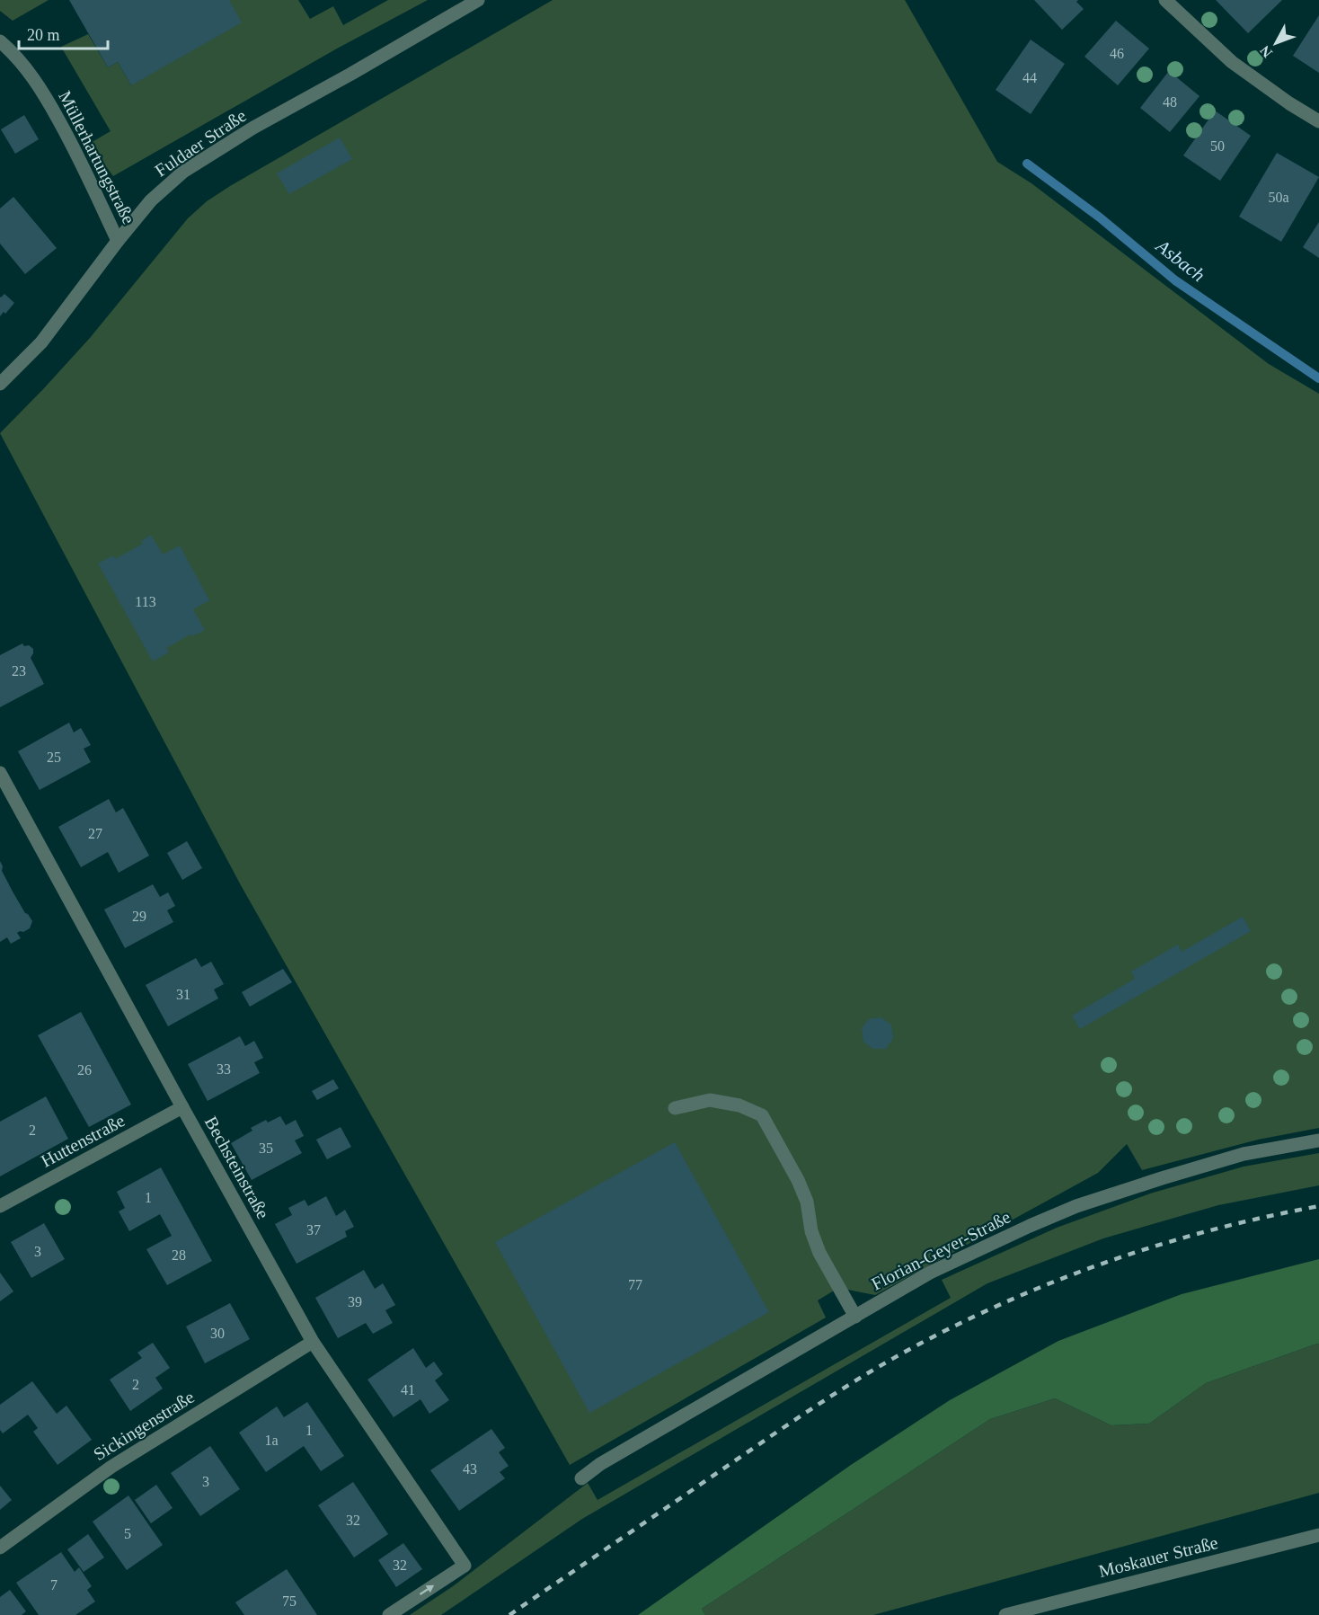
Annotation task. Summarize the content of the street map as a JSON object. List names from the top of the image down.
{
  "streets": {
    "street": [
      "Fuldaer Straße",
      "Müllerhartungstraße",
      "Huttenstraße",
      "Bechsteinstraße",
      "Florian-Geyer-Straße",
      "Sickingenstraße",
      "Moskauer Straße"
    ]
  },
  "crossings": [
    ["Fuldaer Straße", "Müllerhartungstraße"],
    ["Huttenstraße", "Bechsteinstraße"],
    ["Bechsteinstraße", "Sickingenstraße"]
  ],
  "water": ["Asbach"],
  "house_numbers": [
    "46",
    "44",
    "48",
    "50",
    "50a",
    "113",
    "23",
    "25",
    "27",
    "29",
    "31",
    "33",
    "26",
    "2",
    "35",
    "1",
    "37",
    "3",
    "28",
    "77",
    "39",
    "30",
    "2",
    "41",
    "1",
    "1a",
    "43",
    "3",
    "32",
    "5",
    "32",
    "7",
    "75"
  ],
  "scale_bar": "20 m",
  "north": "bottom left"
}
